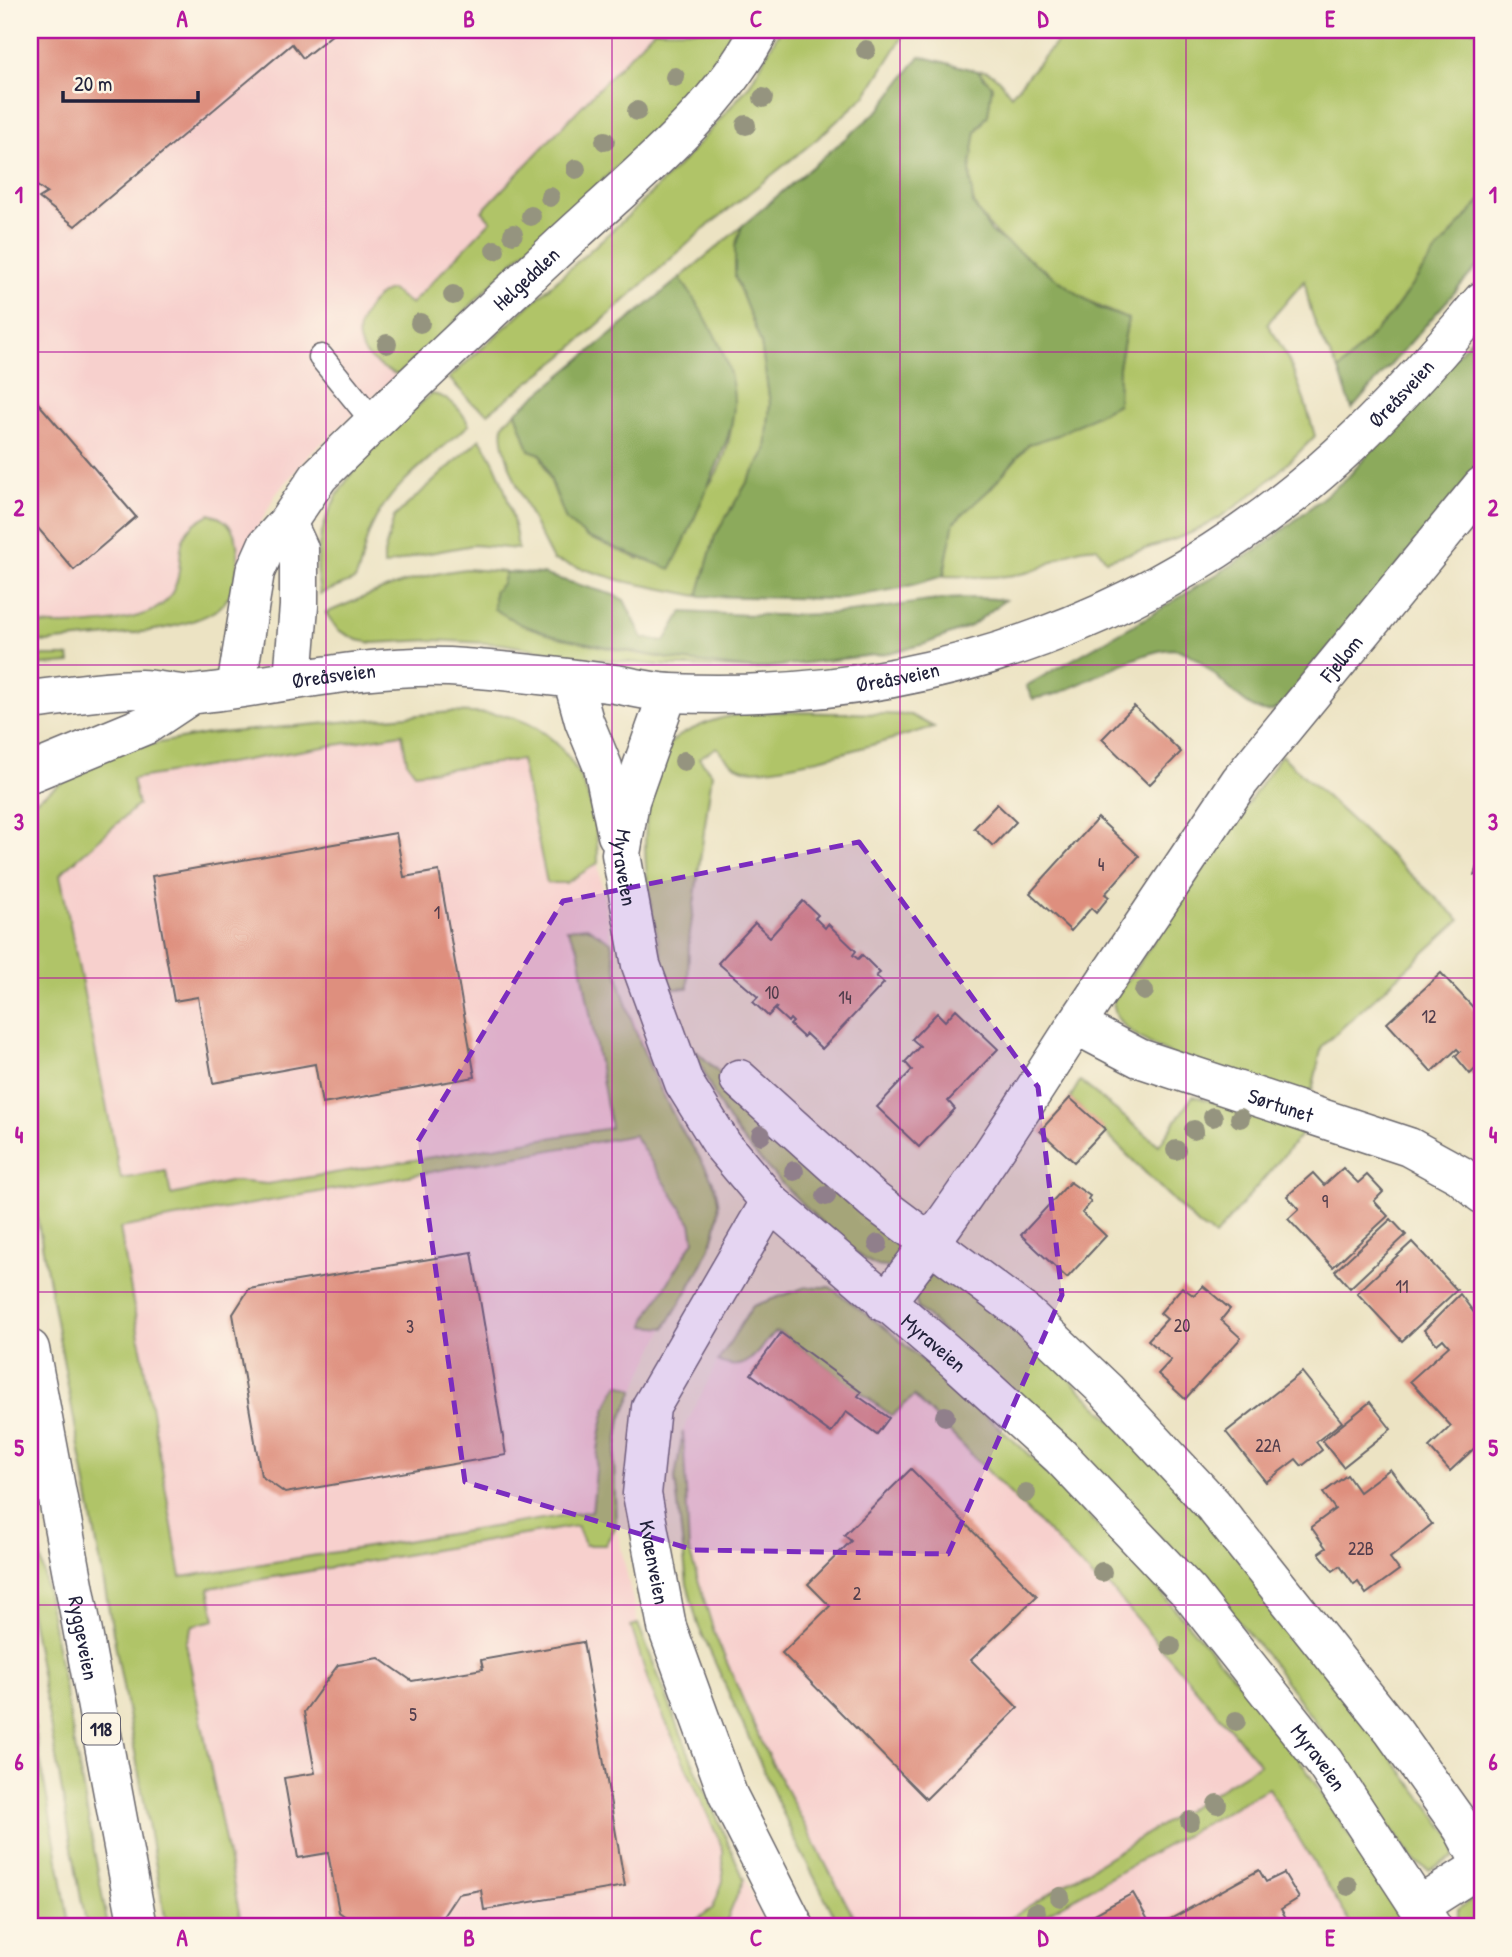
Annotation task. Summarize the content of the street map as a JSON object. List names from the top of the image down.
{
  "streets": {
    "street": [
      "Helgedalen",
      "Øreåsveien",
      "Fjellom",
      "Myraveien",
      "Sørtunet",
      "Kvaenveien",
      "Ryggeveien",
      "118"
    ]
  },
  "crossings": [
    ["Helgedalen", "Øreåsveien"],
    ["Øreåsveien", "Myraveien"],
    ["Fjellom", "Sørtunet"],
    ["Myraveien", "Kvaenveien"]
  ],
  "house_numbers": [
    "4",
    "1",
    "10",
    "14",
    "12",
    "9",
    "11",
    "20",
    "3",
    "22A",
    "22B",
    "2",
    "5"
  ],
  "scale_bar": "20 m",
  "grid": {
    "columns": [
      "A",
      "B",
      "C",
      "D",
      "E"
    ],
    "rows": [
      "1",
      "2",
      "3",
      "4",
      "5",
      "6"
    ]
  }
}
